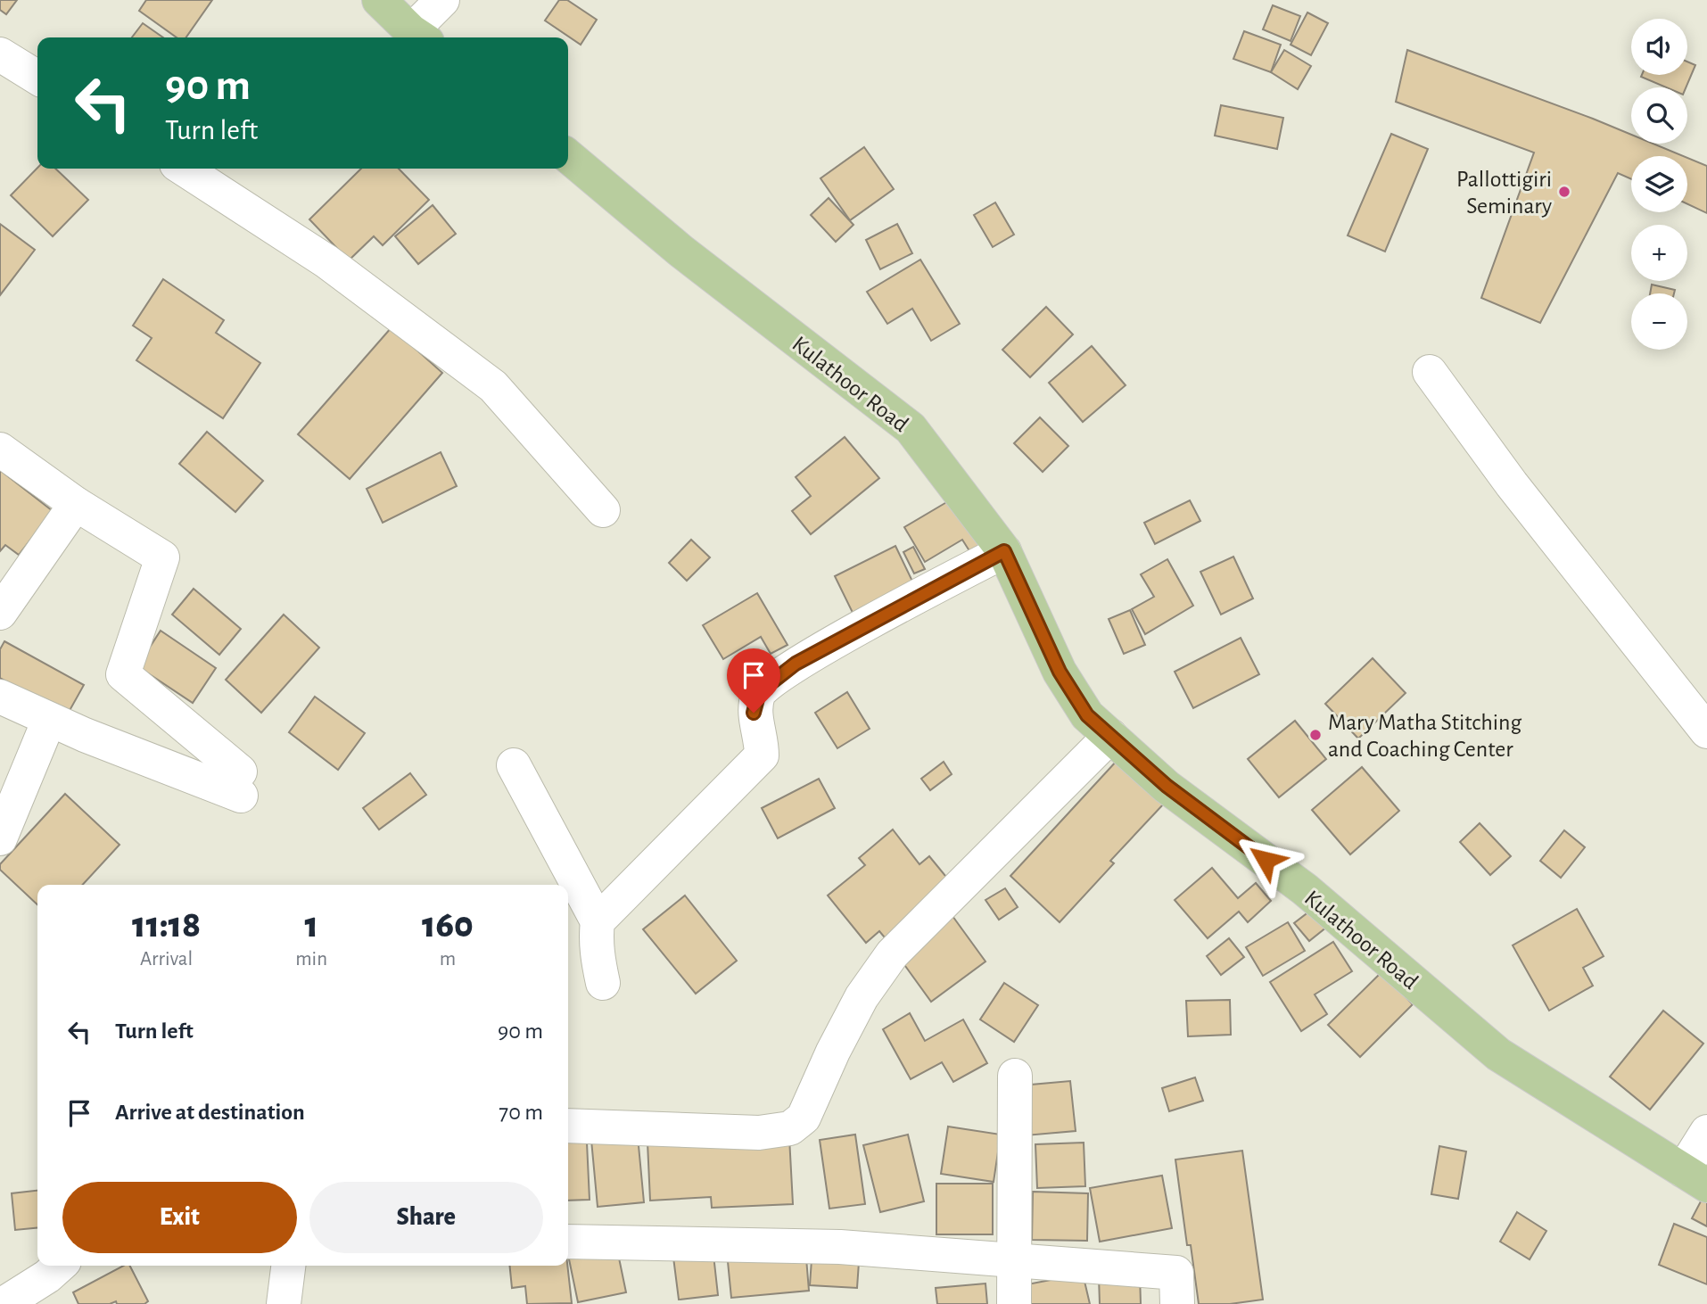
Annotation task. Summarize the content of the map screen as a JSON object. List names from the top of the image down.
{
  "streets": {
    "main road": ["Kulathoor Road"]
  },
  "places": ["Pallottigiri Seminary", "Mary Matha Stitching and Coaching Center"],
  "page": {
    "map_buttons": ["+", "−"],
    "turn": ["90 m", "Turn left"],
    "eta": [
      "11:18",
      "Arrival",
      "1",
      "min",
      "160",
      "m"
    ],
    "list": [
      {
        "name": "Turn left",
        "value": "90 m"
      },
      {
        "name": "Arrive at destination",
        "value": "70 m"
      }
    ],
    "buttons": ["Exit", "Share"]
  }
}
